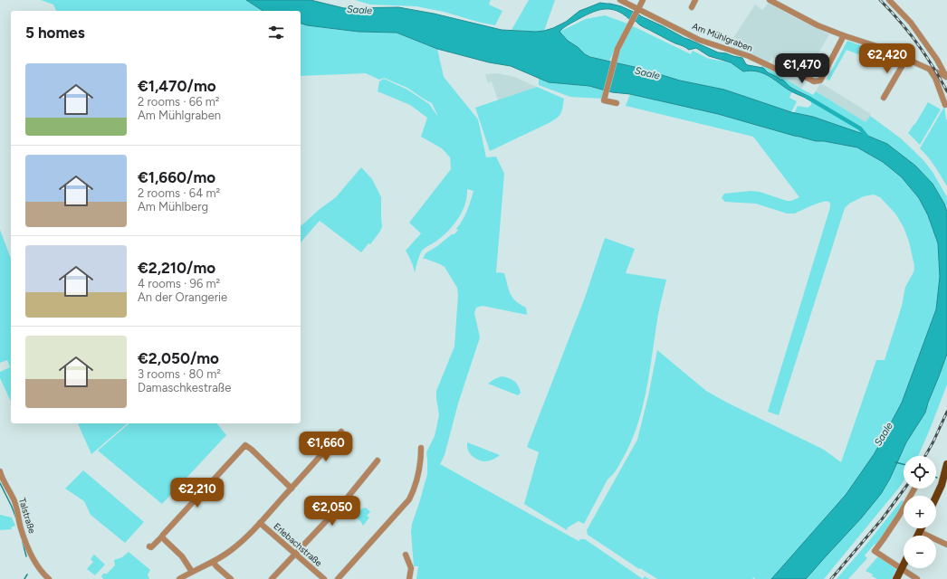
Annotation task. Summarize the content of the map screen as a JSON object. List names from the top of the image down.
{
  "streets": {
    "street": ["Am Mühlgraben", "Talstraße", "Erlebachstraße"]
  },
  "water": ["Saale"],
  "page": {
    "heading": "5 homes",
    "price": [
      "€2,420",
      "€1,470",
      "€1,660",
      "€2,210",
      "€2,050"
    ],
    "list": [
      {
        "name": "€1,470/mo",
        "note": "2 rooms · 66 m² · Am Mühlgraben"
      },
      {
        "name": "€1,660/mo",
        "note": "2 rooms · 64 m² · Am Mühlberg"
      },
      {
        "name": "€2,210/mo",
        "note": "4 rooms · 96 m² · An der Orangerie"
      },
      {
        "name": "€2,050/mo",
        "note": "3 rooms · 80 m² · Damaschkestraße"
      }
    ],
    "map_buttons": ["+", "−"]
  }
}
